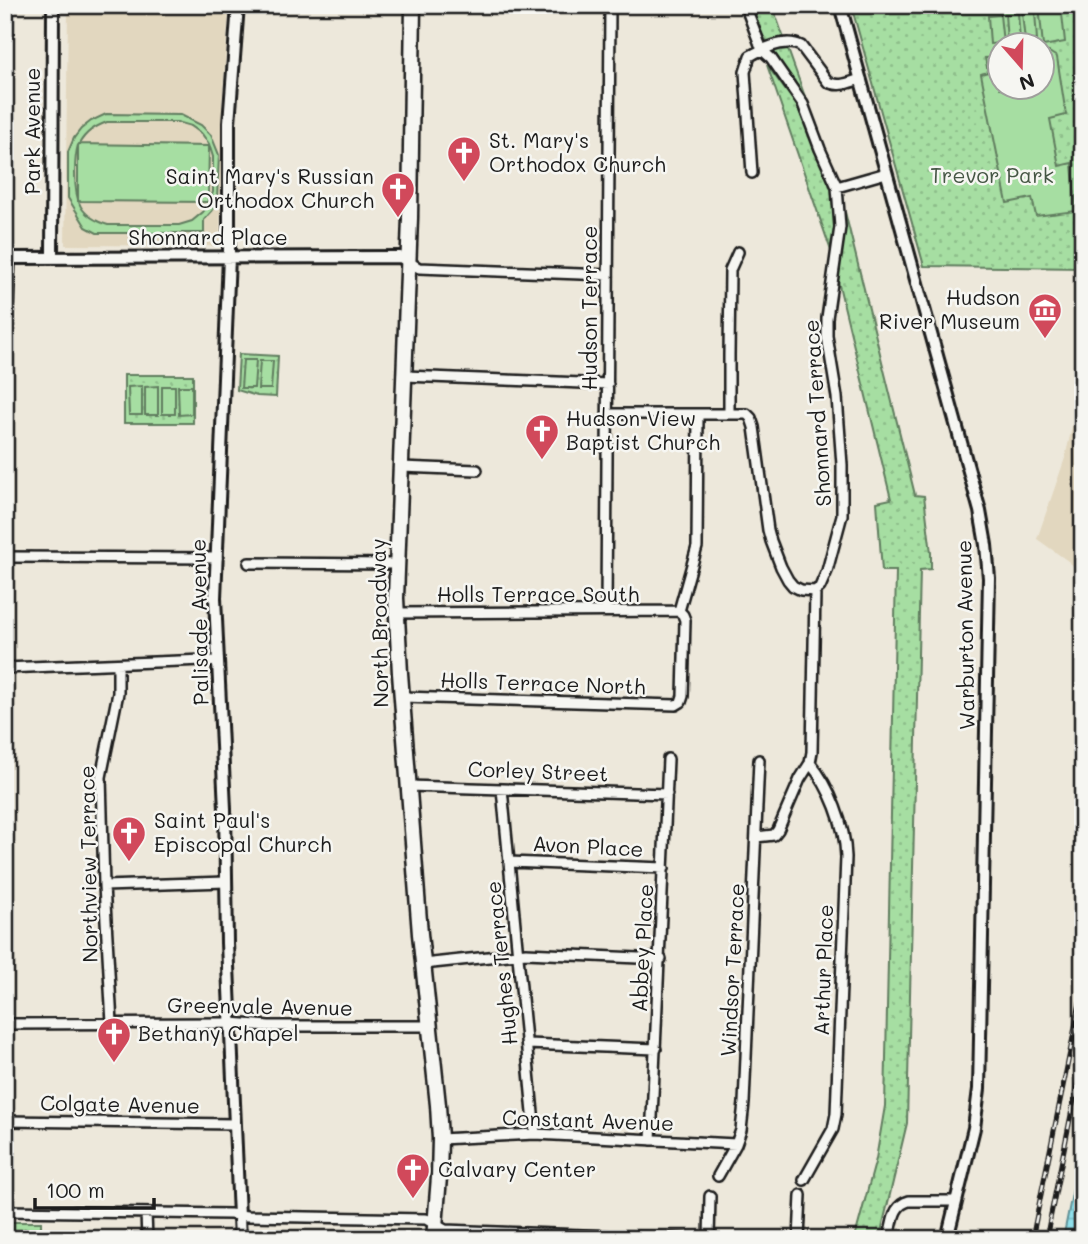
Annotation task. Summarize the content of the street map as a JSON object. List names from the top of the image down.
{
  "streets": {
    "main road": ["North Broadway"],
    "street": [
      "Park Avenue",
      "Shonnard Place",
      "Hudson Terrace",
      "Shonnard Terrace",
      "Holls Terrace South",
      "Palisade Avenue",
      "Warburton Avenue",
      "Holls Terrace North",
      "Corley Street",
      "Avon Place",
      "Northview Terrace",
      "Abbey Place",
      "Hughes Terrace",
      "Windsor Terrace",
      "Arthur Place",
      "Greenvale Avenue",
      "Colgate Avenue",
      "Constant Avenue"
    ]
  },
  "crossings": [
    ["Park Avenue", "Shonnard Place"],
    ["Shonnard Place", "Palisade Avenue"],
    ["Shonnard Place", "North Broadway"],
    ["Hudson Terrace", "Holls Terrace South"],
    ["Holls Terrace South", "North Broadway"],
    ["Holls Terrace South", "Holls Terrace North"],
    ["Palisade Avenue", "Greenvale Avenue"],
    ["Palisade Avenue", "Colgate Avenue"],
    ["North Broadway", "Holls Terrace North"],
    ["North Broadway", "Corley Street"],
    ["North Broadway", "Greenvale Avenue"],
    ["North Broadway", "Constant Avenue"],
    ["Corley Street", "Abbey Place"],
    ["Corley Street", "Hughes Terrace"],
    ["Avon Place", "Abbey Place"],
    ["Avon Place", "Hughes Terrace"],
    ["Northview Terrace", "Greenvale Avenue"],
    ["Abbey Place", "Constant Avenue"],
    ["Hughes Terrace", "Constant Avenue"],
    ["Windsor Terrace", "Constant Avenue"]
  ],
  "parks": ["Trevor Park"],
  "places": {
    "church": [
      "St. Mary's Orthodox Church",
      "Saint Mary's Russian Orthodox Church",
      "Hudson View Baptist Church",
      "Saint Paul's Episcopal Church",
      "Bethany Chapel",
      "Calvary Center"
    ],
    "museum": ["Hudson River Museum"]
  },
  "scale_bar": "100 m",
  "north": "bottom"
}
